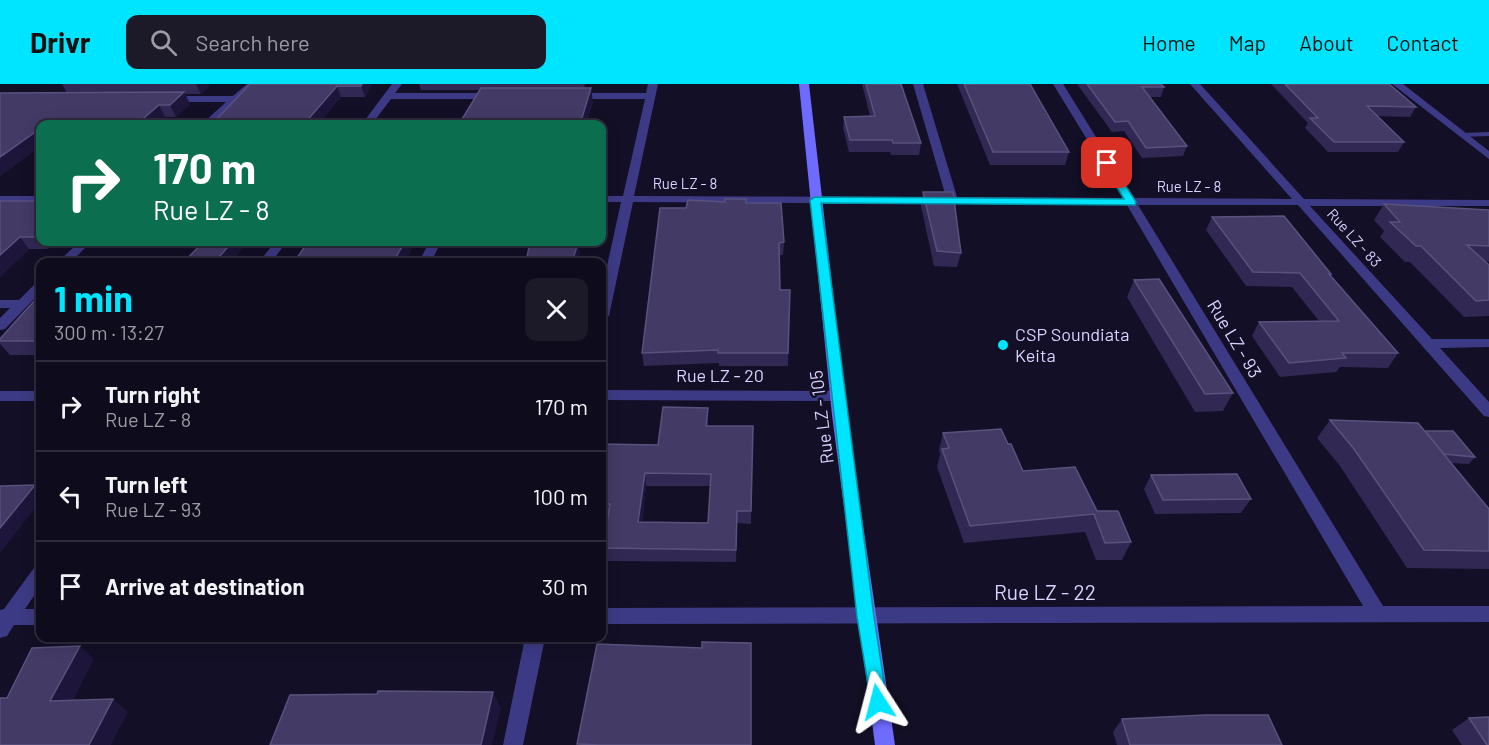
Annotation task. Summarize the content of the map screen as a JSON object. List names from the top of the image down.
{
  "streets": {
    "main road": ["Rue LZ - 105"],
    "street": [
      "Rue LZ - 8",
      "Rue LZ - 83",
      "Rue LZ - 93",
      "Rue LZ - 20",
      "Rue LZ - 22"
    ]
  },
  "crossings": [
    ["Rue LZ - 8", "Rue LZ - 83"],
    ["Rue LZ - 8", "Rue LZ - 93"],
    ["Rue LZ - 8", "Rue LZ - 105"],
    ["Rue LZ - 93", "Rue LZ - 22"],
    ["Rue LZ - 20", "Rue LZ - 105"],
    ["Rue LZ - 105", "Rue LZ - 22"]
  ],
  "places": ["CSP Soundiata Keita"],
  "page": {
    "header": "Drivr",
    "search": "Search here",
    "nav": [
      "Home",
      "Map",
      "About",
      "Contact"
    ],
    "turn": ["170 m", "Rue LZ - 8"],
    "heading": ["1 min", "300 m · 13:27"],
    "list": [
      {
        "name": "Turn right",
        "note": "Rue LZ - 8",
        "value": "170 m"
      },
      {
        "name": "Turn left",
        "note": "Rue LZ - 93",
        "value": "100 m"
      },
      {
        "name": "Arrive at destination",
        "value": "30 m"
      }
    ]
  }
}
